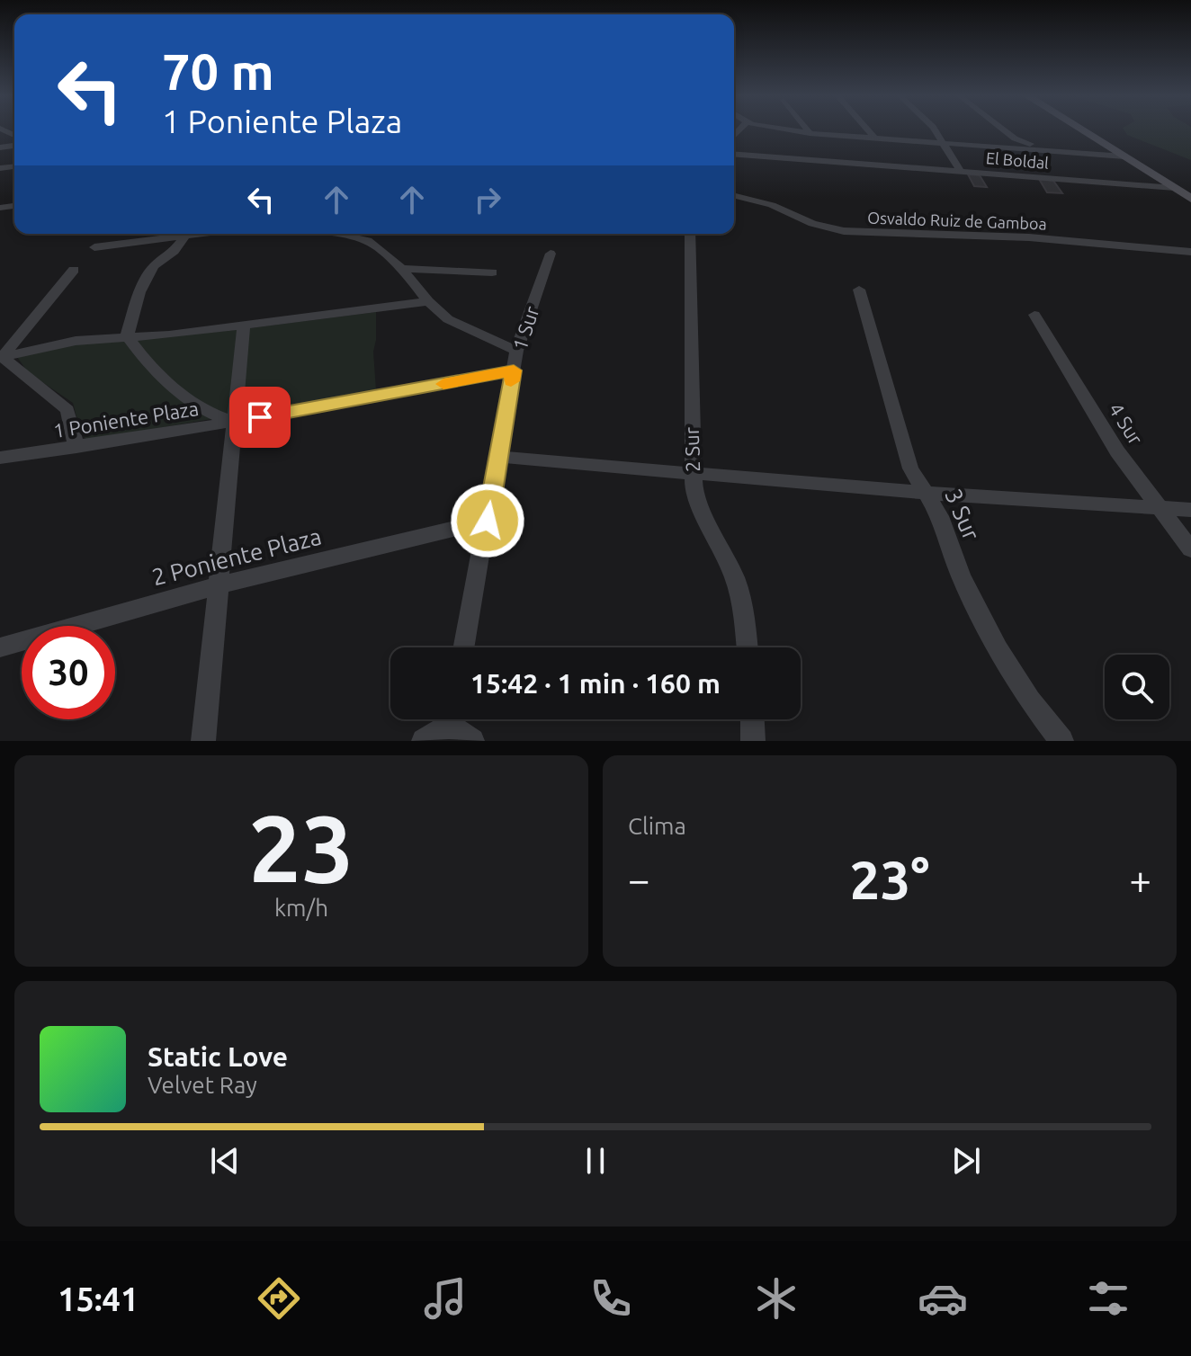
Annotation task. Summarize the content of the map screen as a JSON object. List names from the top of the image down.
{
  "streets": {
    "street": [
      "El Boldal",
      "Osvaldo Ruiz de Gamboa",
      "1 Sur",
      "1 Poniente Plaza",
      "4 Sur",
      "2 Sur",
      "3 Sur",
      "2 Poniente Plaza"
    ]
  },
  "crossings": [
    ["1 Sur", "1 Poniente Plaza"],
    ["1 Sur", "2 Poniente Plaza"]
  ],
  "page": {
    "turn": ["70 m", "1 Poniente Plaza"],
    "limit": "30",
    "trip": "15:42 · 1 min · 160 m",
    "tile": [
      ["23", "km/h"],
      "Clima"
    ],
    "heat": ["−", "23°", "+"],
    "song": ["Static Love", "Velvet Ray"],
    "tabs": "15:41"
  }
}
